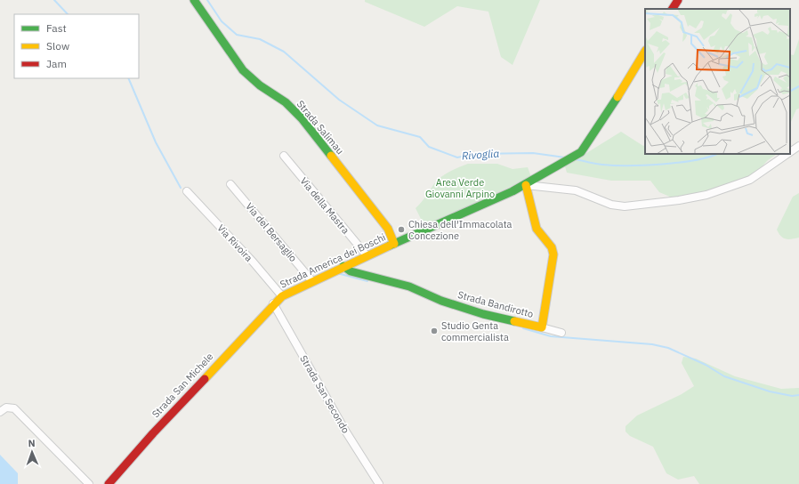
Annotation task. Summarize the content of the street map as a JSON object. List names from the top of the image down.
{
  "streets": {
    "street": [
      "Strada Salimau",
      "Via della Mastra",
      "Via del Bersaglio",
      "Via Rivoira",
      "Strada America dei Boschi",
      "Strada Bandirotto",
      "Strada San Michele",
      "Strada San Secondo"
    ]
  },
  "crossings": [
    ["Strada Salimau", "Strada America dei Boschi"],
    ["Via della Mastra", "Strada America dei Boschi"],
    ["Via del Bersaglio", "Strada America dei Boschi"],
    ["Via Rivoira", "Strada America dei Boschi"],
    ["Strada America dei Boschi", "Strada Bandirotto"],
    ["Strada America dei Boschi", "Strada San Michele"],
    ["Strada America dei Boschi", "Strada San Secondo"],
    ["Strada San Michele", "Strada San Secondo"]
  ],
  "water": ["Rivoglia"],
  "parks": ["Area Verde Giovanni Arpino"],
  "places": ["Chiesa dell′Immacolata Concezione", "Studio Genta commercialista"],
  "legend": ["Fast", "Slow", "Jam"],
  "north": "top"
}
